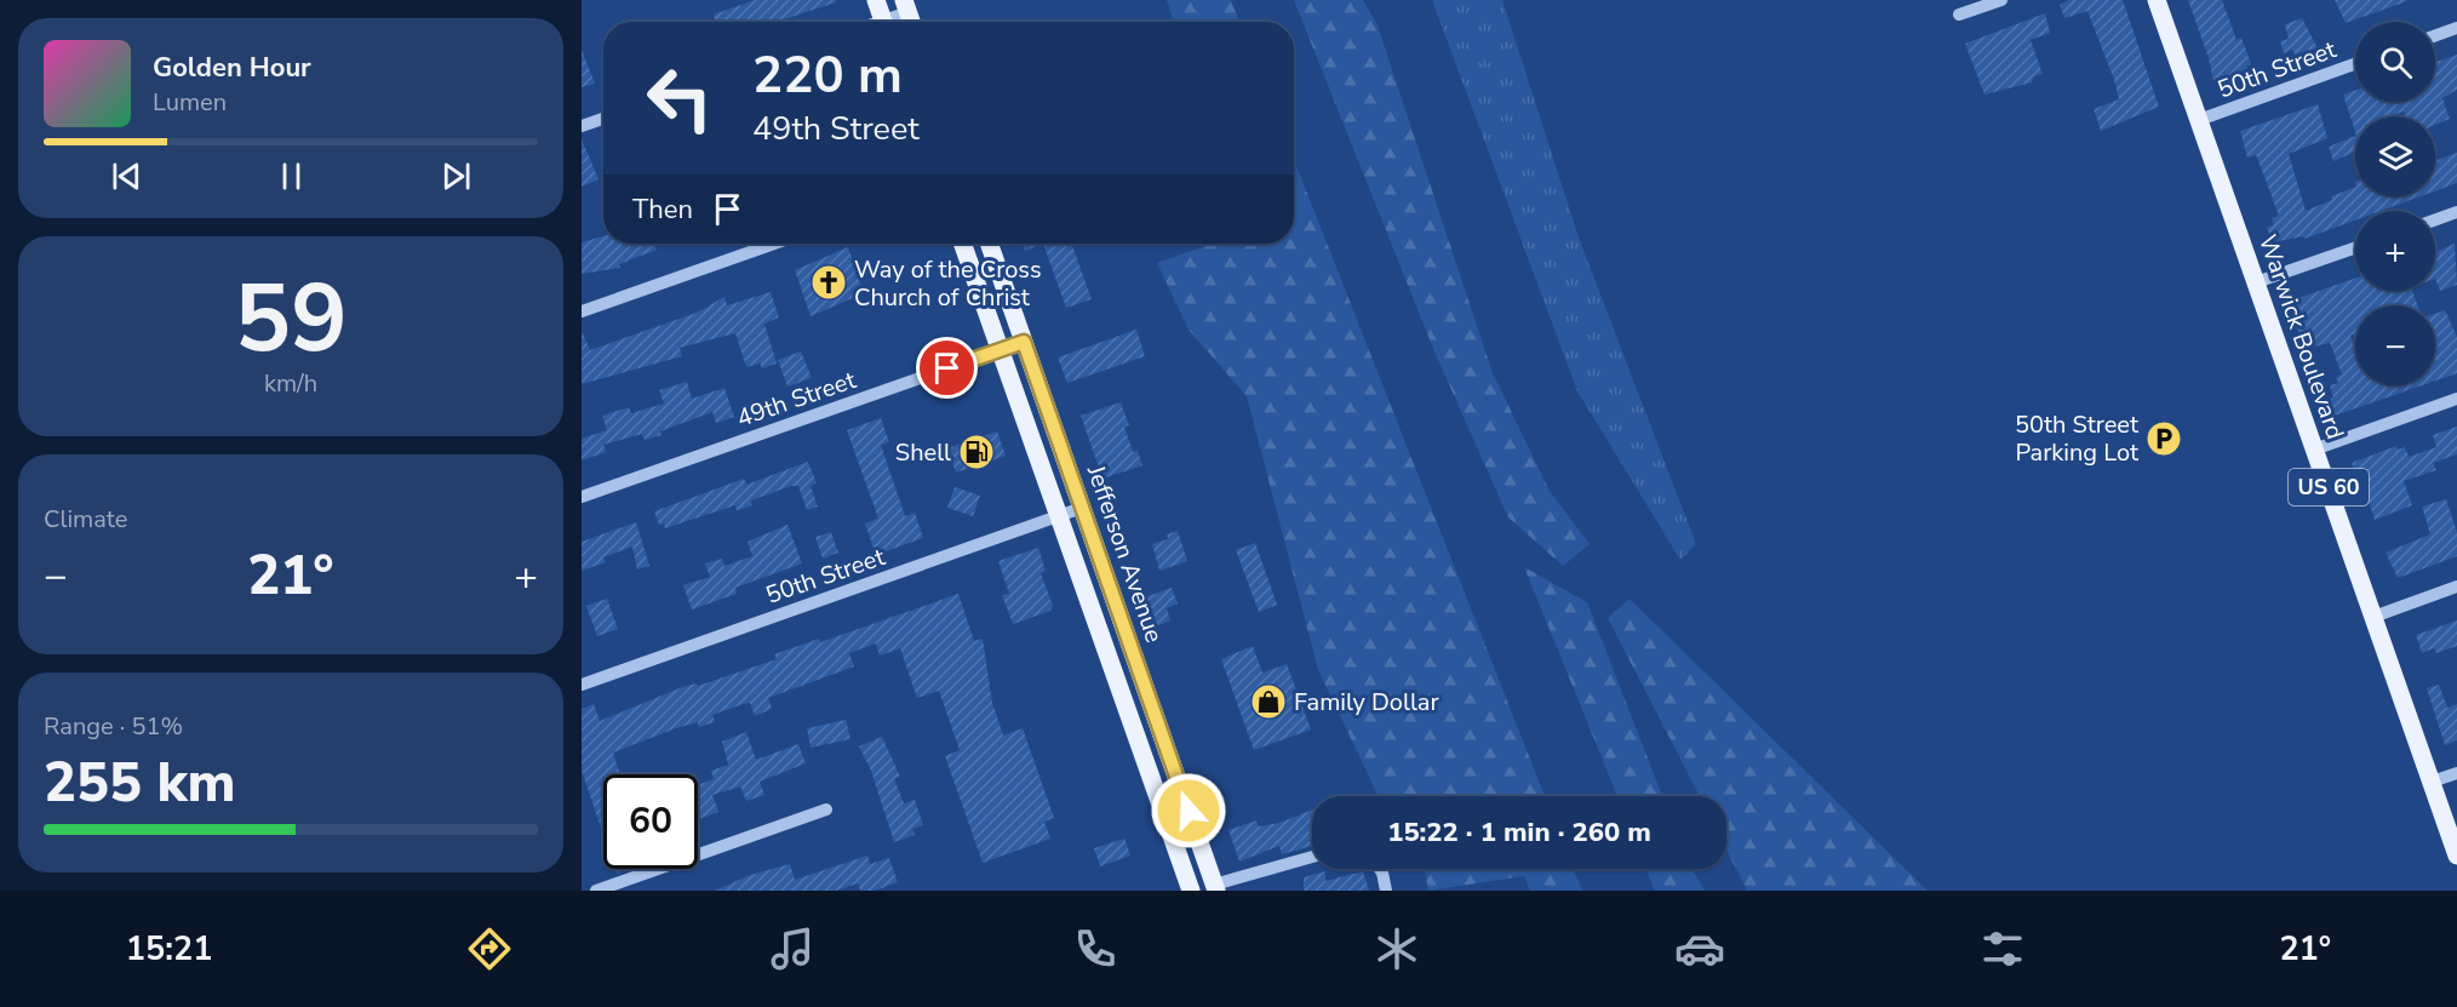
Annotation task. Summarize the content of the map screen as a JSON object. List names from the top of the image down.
{
  "streets": {
    "main road": ["Warwick Boulevard", "US 60", "Jefferson Avenue"],
    "street": ["50th Street", "49th Street"]
  },
  "crossings": [
    ["50th Street", "Warwick Boulevard"],
    ["50th Street", "Jefferson Avenue"],
    ["49th Street", "Jefferson Avenue"]
  ],
  "places": {
    "church": ["Way of the Cross Church of Christ"],
    "parking": ["50th Street Parking Lot"],
    "fuel station": ["Shell"],
    "shop": ["Family Dollar"]
  },
  "page": {
    "map_buttons": ["+", "−"],
    "turn": ["220 m", "49th Street"],
    "song": ["Golden Hour", "Lumen"],
    "then": "Then",
    "tile": [
      ["59", "km/h"],
      "Climate",
      ["Range · 51%", "255 km"]
    ],
    "heat": ["−", "21°", "+"],
    "limit": "60",
    "trip": "15:22 · 1 min · 260 m",
    "tabs": ["15:21", "21°"]
  }
}
